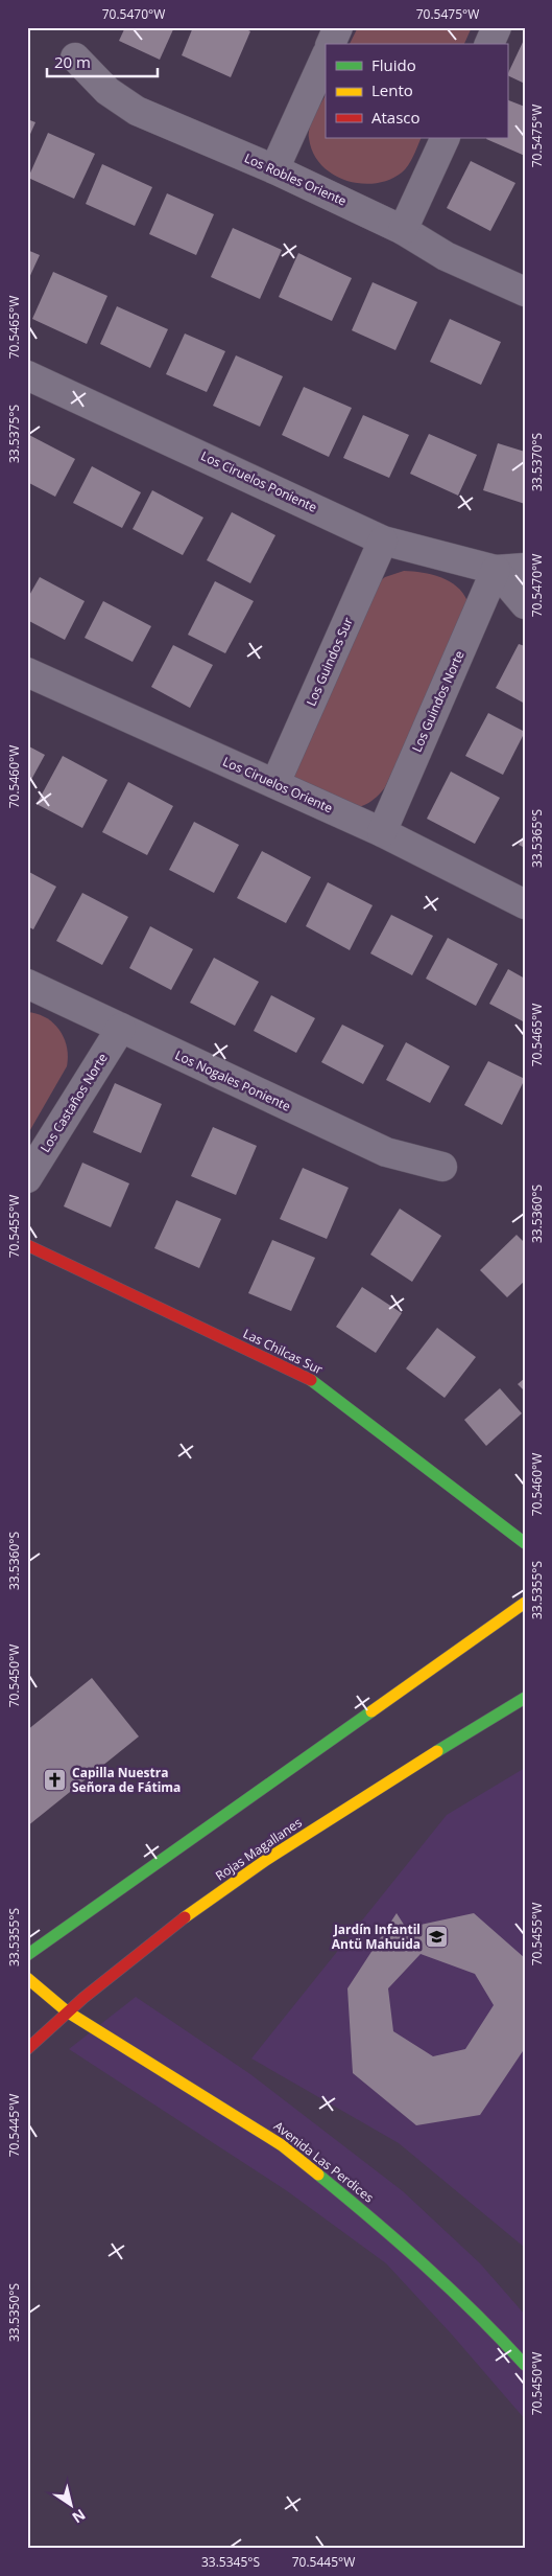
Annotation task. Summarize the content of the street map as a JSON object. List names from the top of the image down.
{
  "streets": {
    "street": [
      "Los Robles Oriente",
      "Los Ciruelos Poniente",
      "Los Guindos Sur",
      "Los Guindos Norte",
      "Los Ciruelos Oriente",
      "Los Nogales Poniente",
      "Los Castaños Norte",
      "Las Chilcas Sur",
      "Rojas Magallanes",
      "Avenida Las Perdices"
    ]
  },
  "crossings": [
    ["Los Ciruelos Poniente", "Los Guindos Sur"],
    ["Los Ciruelos Poniente", "Los Guindos Norte"],
    ["Los Guindos Sur", "Los Ciruelos Oriente"],
    ["Los Guindos Norte", "Los Ciruelos Oriente"],
    ["Los Nogales Poniente", "Los Castaños Norte"],
    ["Rojas Magallanes", "Avenida Las Perdices"]
  ],
  "places": {
    "church": ["Capilla Nuestra Señora de Fátima"],
    "school or university": ["Jardín Infantil Antü Mahuida"]
  },
  "legend": ["Fluido", "Lento", "Atasco"],
  "scale_bar": "20 m",
  "north": "bottom right",
  "coordinates": [
    "70.5470°W",
    "70.5475°W",
    "70.5465°W",
    "33.5375°S",
    "33.5370°S",
    "70.5460°W",
    "33.5365°S",
    "33.5360°S",
    "70.5455°W",
    "33.5355°S",
    "70.5450°W",
    "70.5445°W",
    "33.5350°S",
    "33.5345°S"
  ]
}
